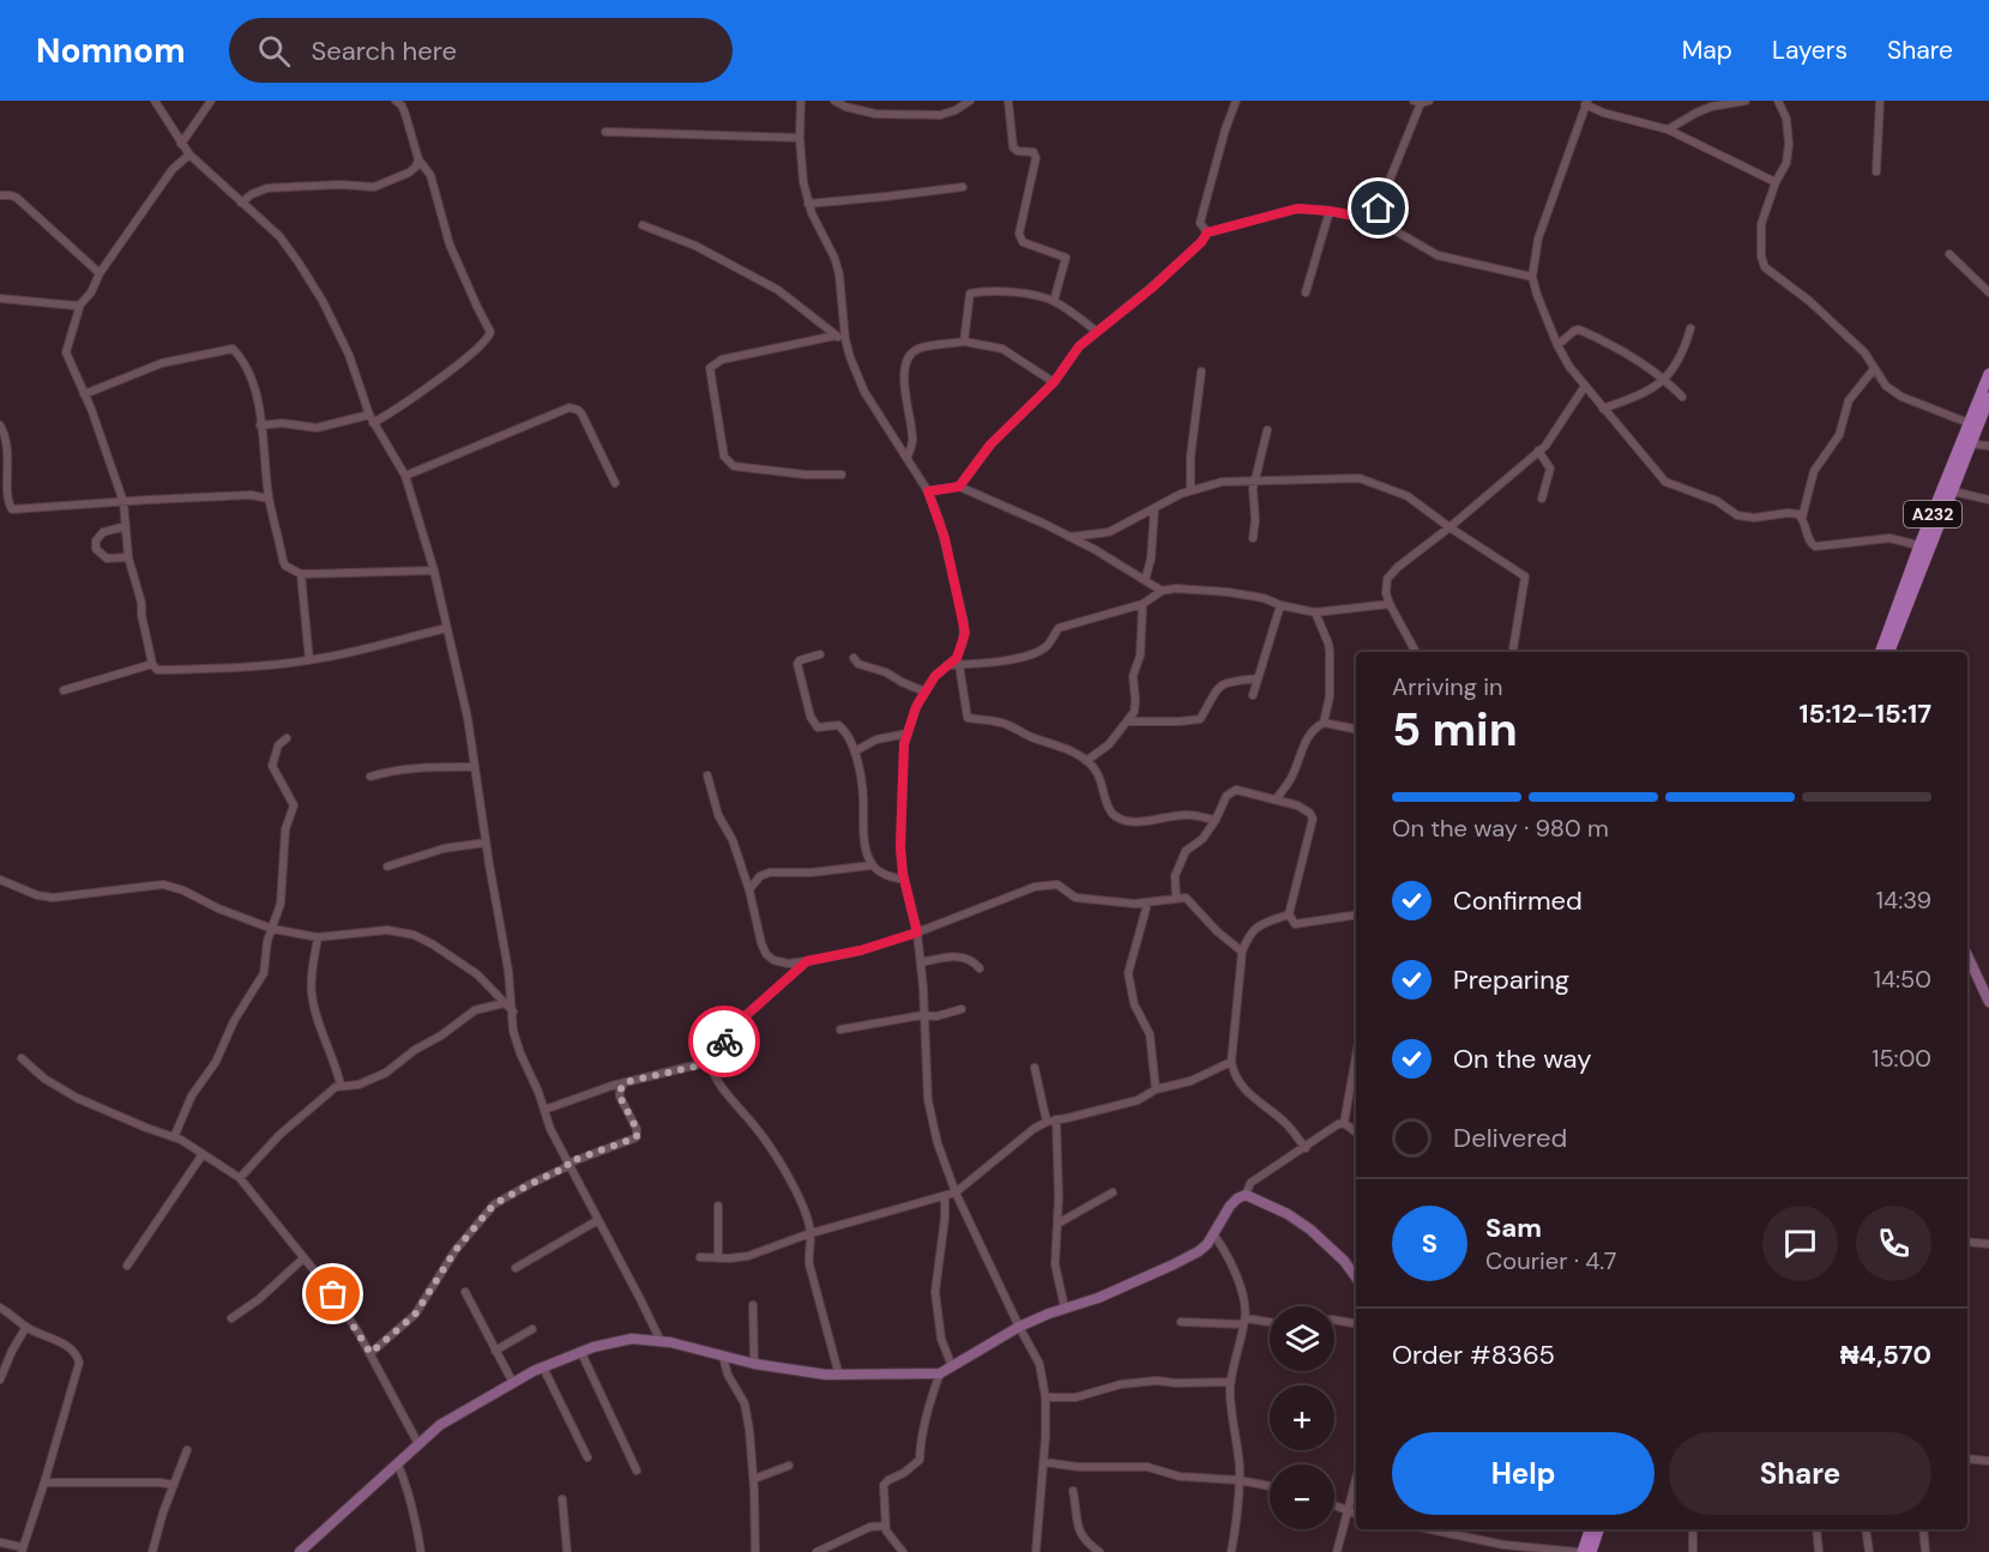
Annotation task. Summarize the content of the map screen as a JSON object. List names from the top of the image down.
{
  "streets": {
    "main road": ["A232"]
  },
  "page": {
    "header": "Nomnom",
    "search": "Search here",
    "nav": ["Map", "Layers", "Share"],
    "heading": ["5 min", "Arriving in", "15:12–15:17"],
    "panel": [
      "Sam",
      "Courier · 4.7",
      "Order #8365",
      "₦4,570"
    ],
    "bar": "On the way · 980 m",
    "list": [
      ["Confirmed", "14:39"],
      ["Preparing", "14:50"],
      ["On the way", "15:00"],
      "Delivered"
    ],
    "round": "S",
    "map_buttons": ["+", "−"],
    "buttons": ["Help", "Share"]
  }
}
